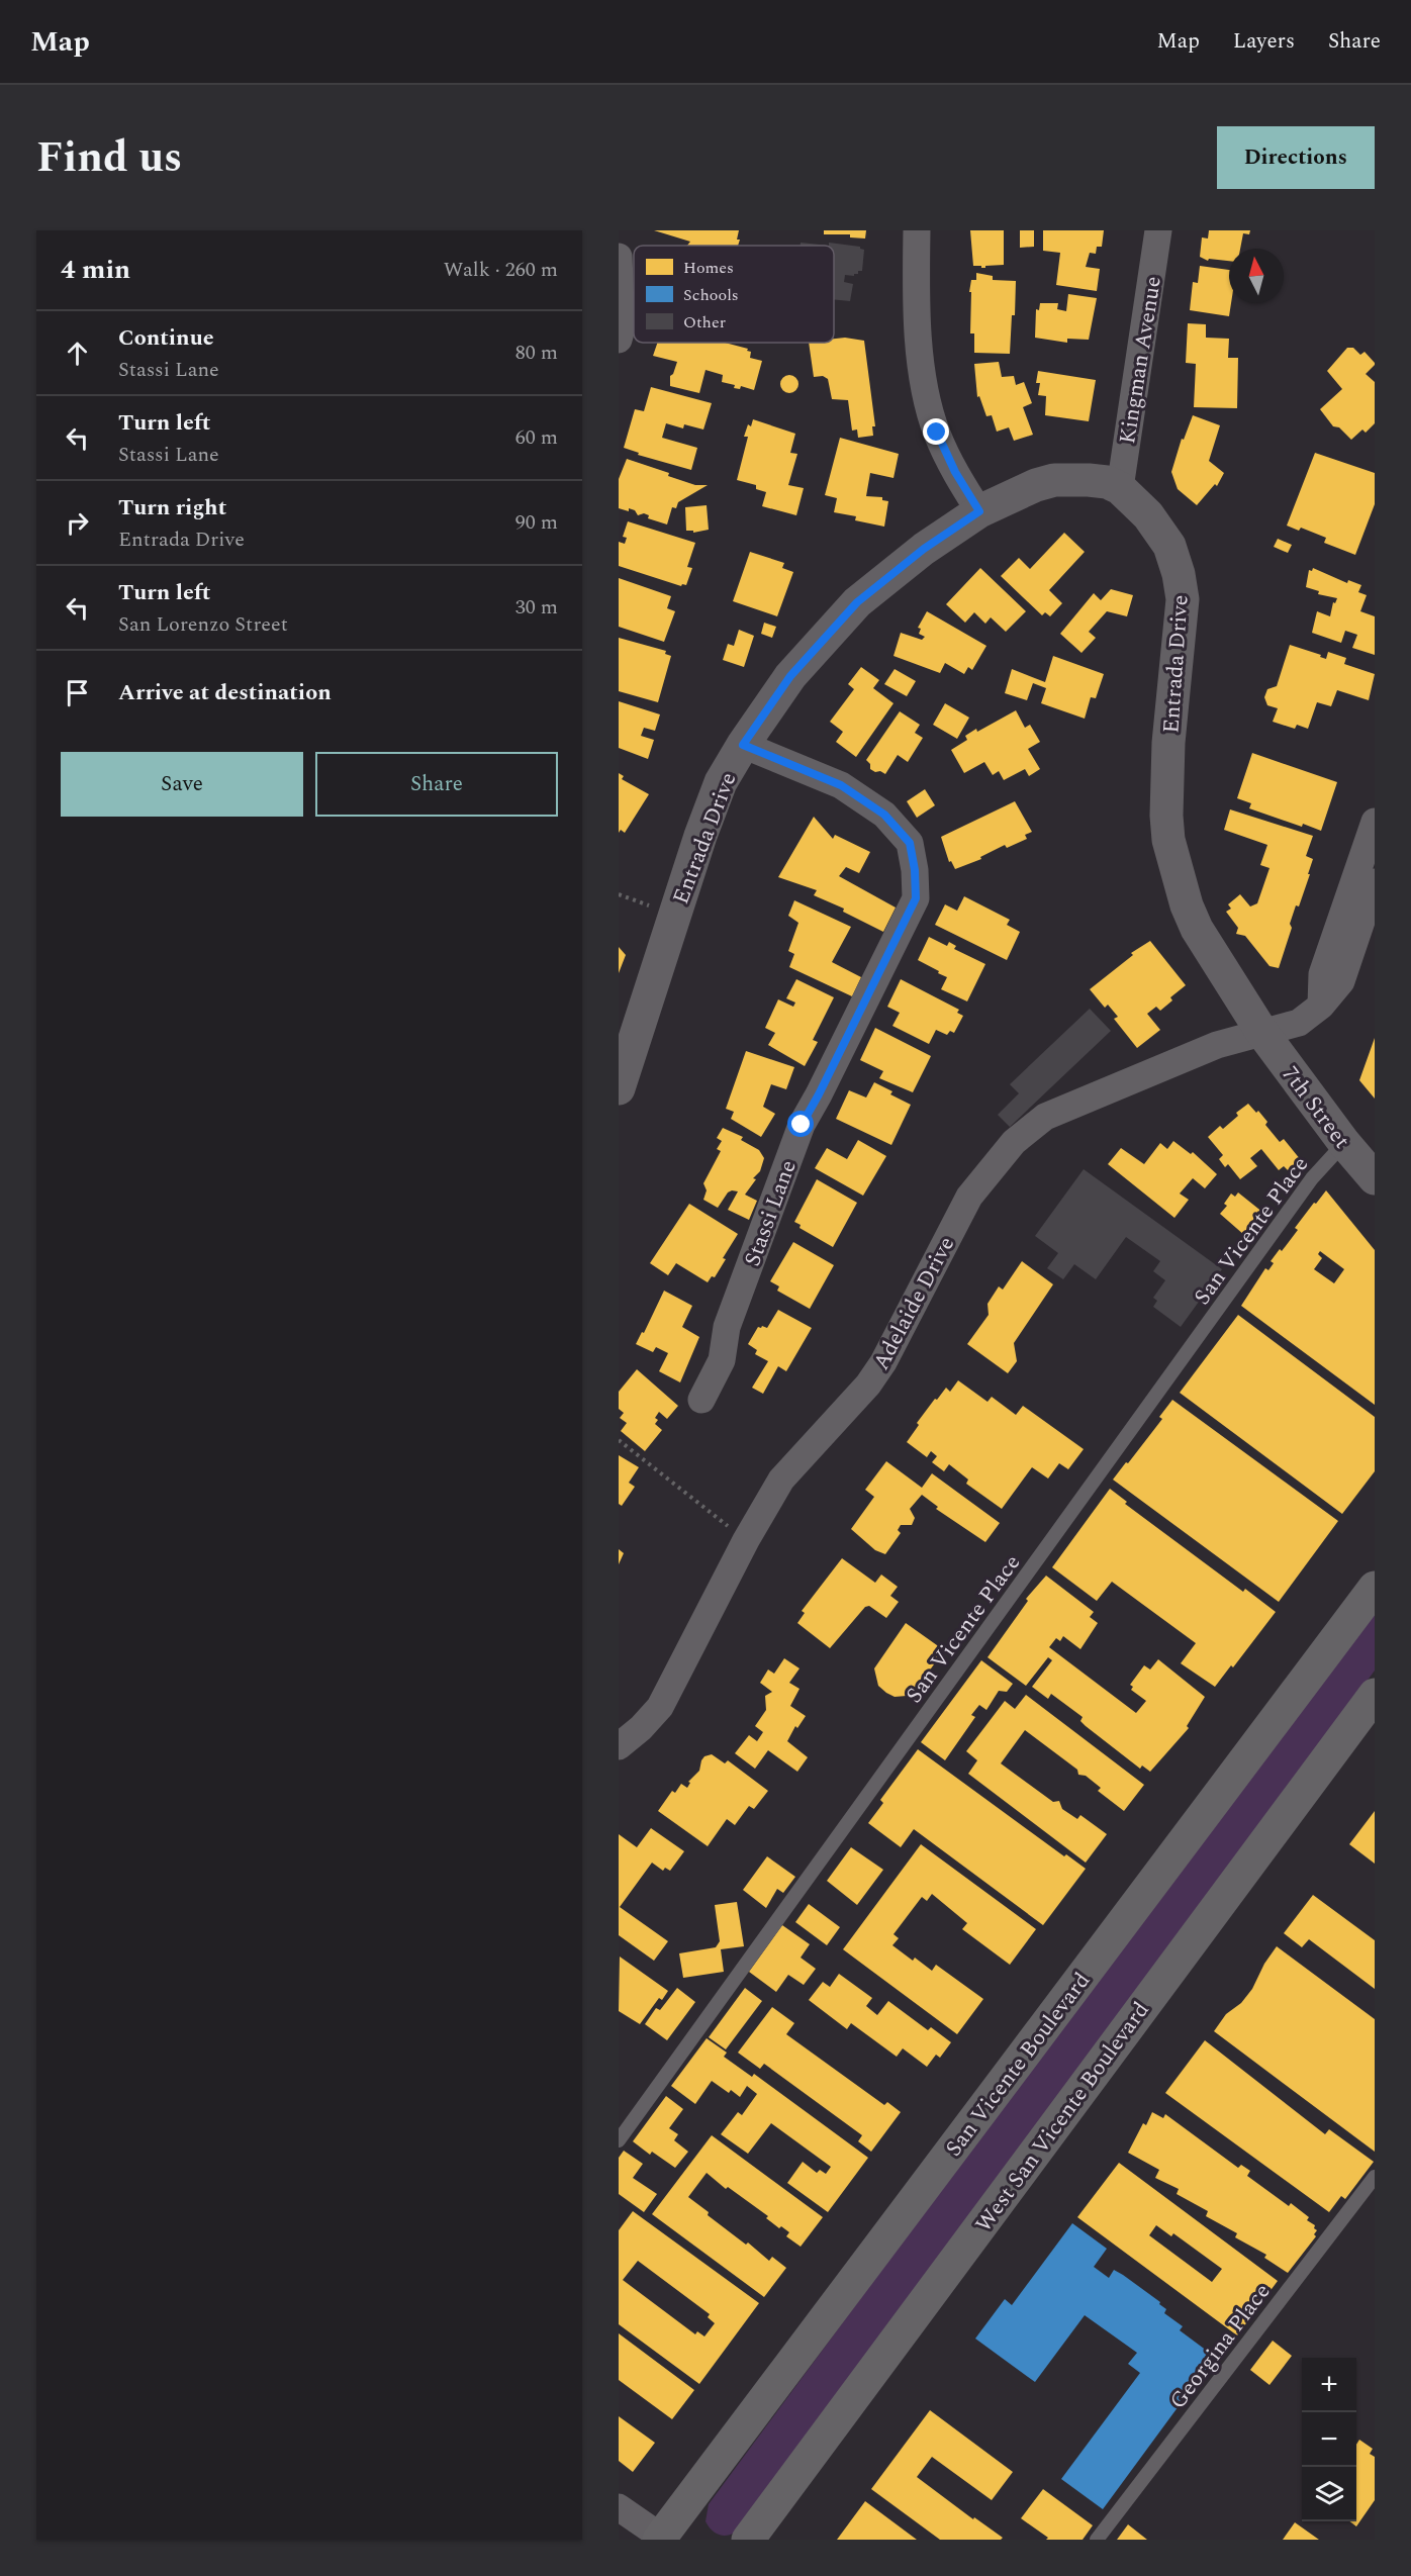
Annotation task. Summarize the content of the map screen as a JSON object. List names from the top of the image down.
{
  "streets": {
    "main road": ["San Vicente Boulevard", "West San Vicente Boulevard"],
    "street": [
      "Kingman Avenue",
      "Entrada Drive",
      "7th Street",
      "Stassi Lane",
      "Adelaide Drive"
    ],
    "lane": ["San Vicente Place", "Georgina Place"]
  },
  "crossings": [
    ["Kingman Avenue", "Entrada Drive"],
    ["Entrada Drive", "7th Street"],
    ["Entrada Drive", "Stassi Lane"],
    ["Entrada Drive", "Adelaide Drive"],
    ["7th Street", "San Vicente Place"],
    ["7th Street", "Adelaide Drive"]
  ],
  "legend": ["Homes", "Schools", "Other"],
  "north": "top",
  "page": {
    "header": "Map",
    "nav": ["Map", "Layers", "Share"],
    "title": "Find us",
    "buttons": [
      "Directions",
      ["Save", "Share"]
    ],
    "heading": ["4 min", "Walk · 260 m"],
    "list": [
      ["Continue", "Stassi Lane", "80 m"],
      ["Turn left", "Stassi Lane", "60 m"],
      ["Turn right", "Entrada Drive", "90 m"],
      ["Turn left", "San Lorenzo Street", "30 m"],
      "Arrive at destination"
    ],
    "map_buttons": ["+", "−"]
  }
}
